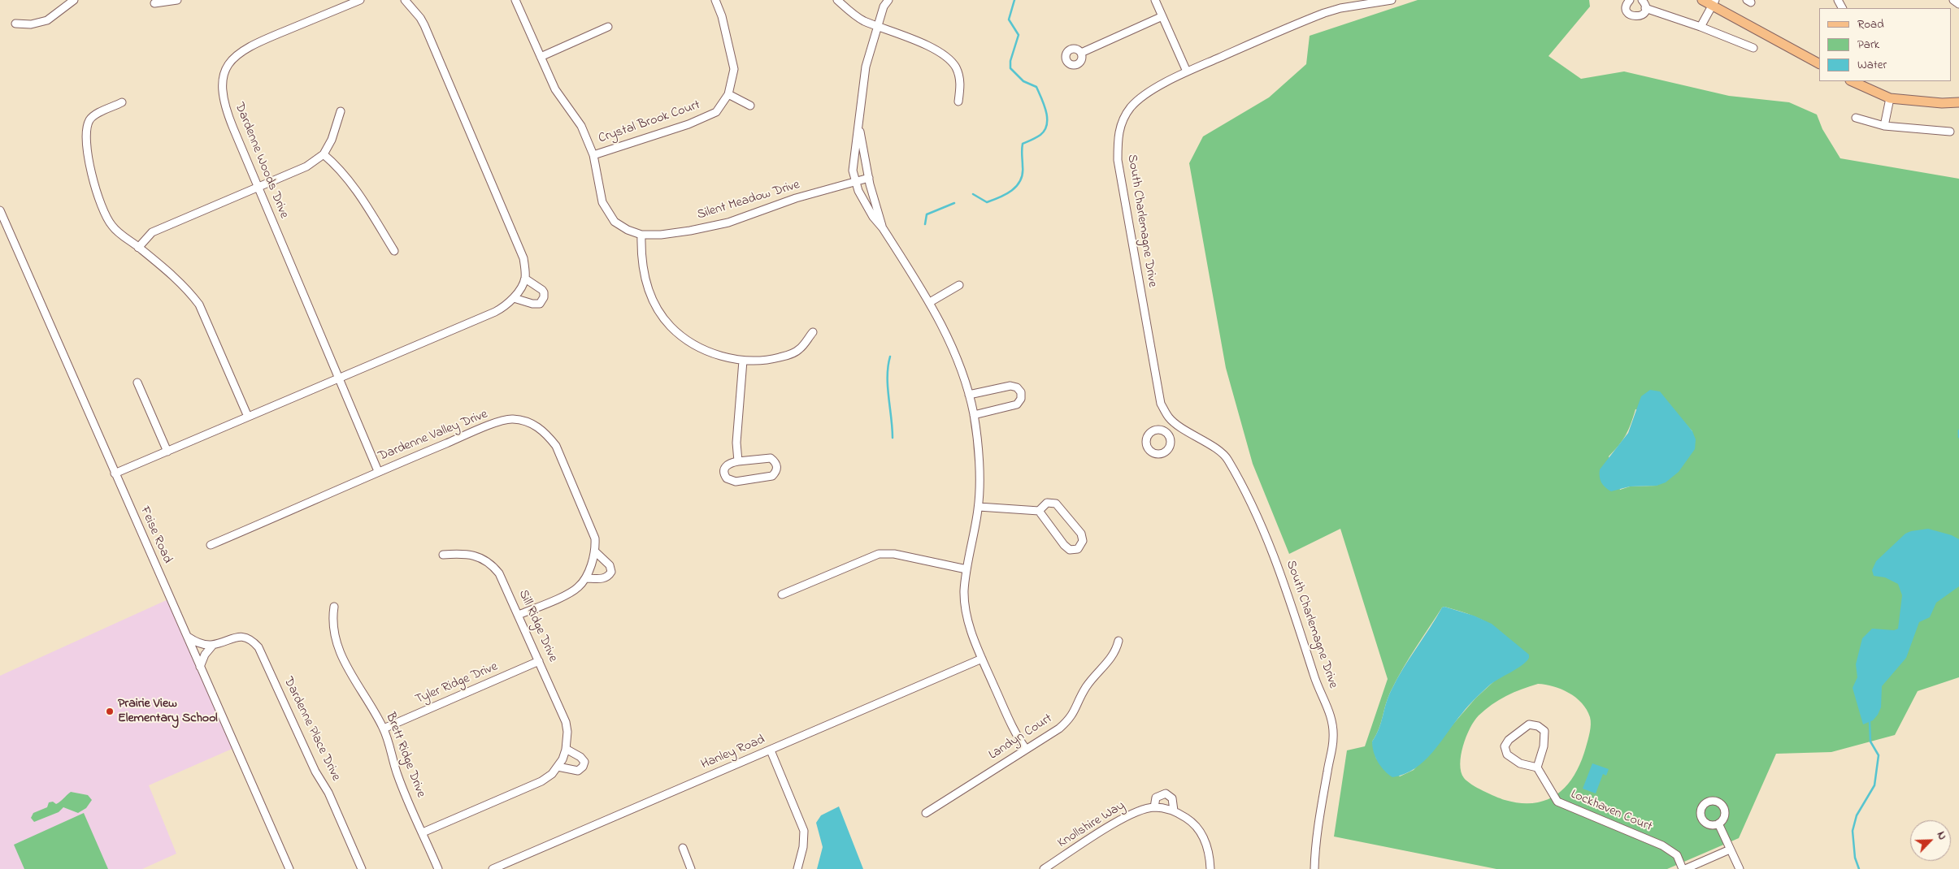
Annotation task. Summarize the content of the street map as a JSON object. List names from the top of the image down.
{
  "streets": {
    "street": [
      "Crystal Brook Court",
      "Dardenne Woods Drive",
      "Silent Meadow Drive",
      "South Charlemagne Drive",
      "Dardenne Valley Drive",
      "Feise Road",
      "Sill Ridge Drive",
      "Tyler Ridge Drive",
      "Dardenne Place Drive",
      "Landyn Court",
      "Hanley Road",
      "Brett Ridge Drive",
      "Lockhaven Court",
      "Knollshire Way"
    ]
  },
  "crossings": [
    ["Crystal Brook Court", "Silent Meadow Drive"],
    ["Dardenne Woods Drive", "Dardenne Valley Drive"],
    ["Dardenne Valley Drive", "Sill Ridge Drive"],
    ["Sill Ridge Drive", "Tyler Ridge Drive"],
    ["Sill Ridge Drive", "Brett Ridge Drive"],
    ["Tyler Ridge Drive", "Brett Ridge Drive"]
  ],
  "places": ["Prairie View Elementary School"],
  "legend": ["Road", "Park", "Water"],
  "north": "top right"
}
